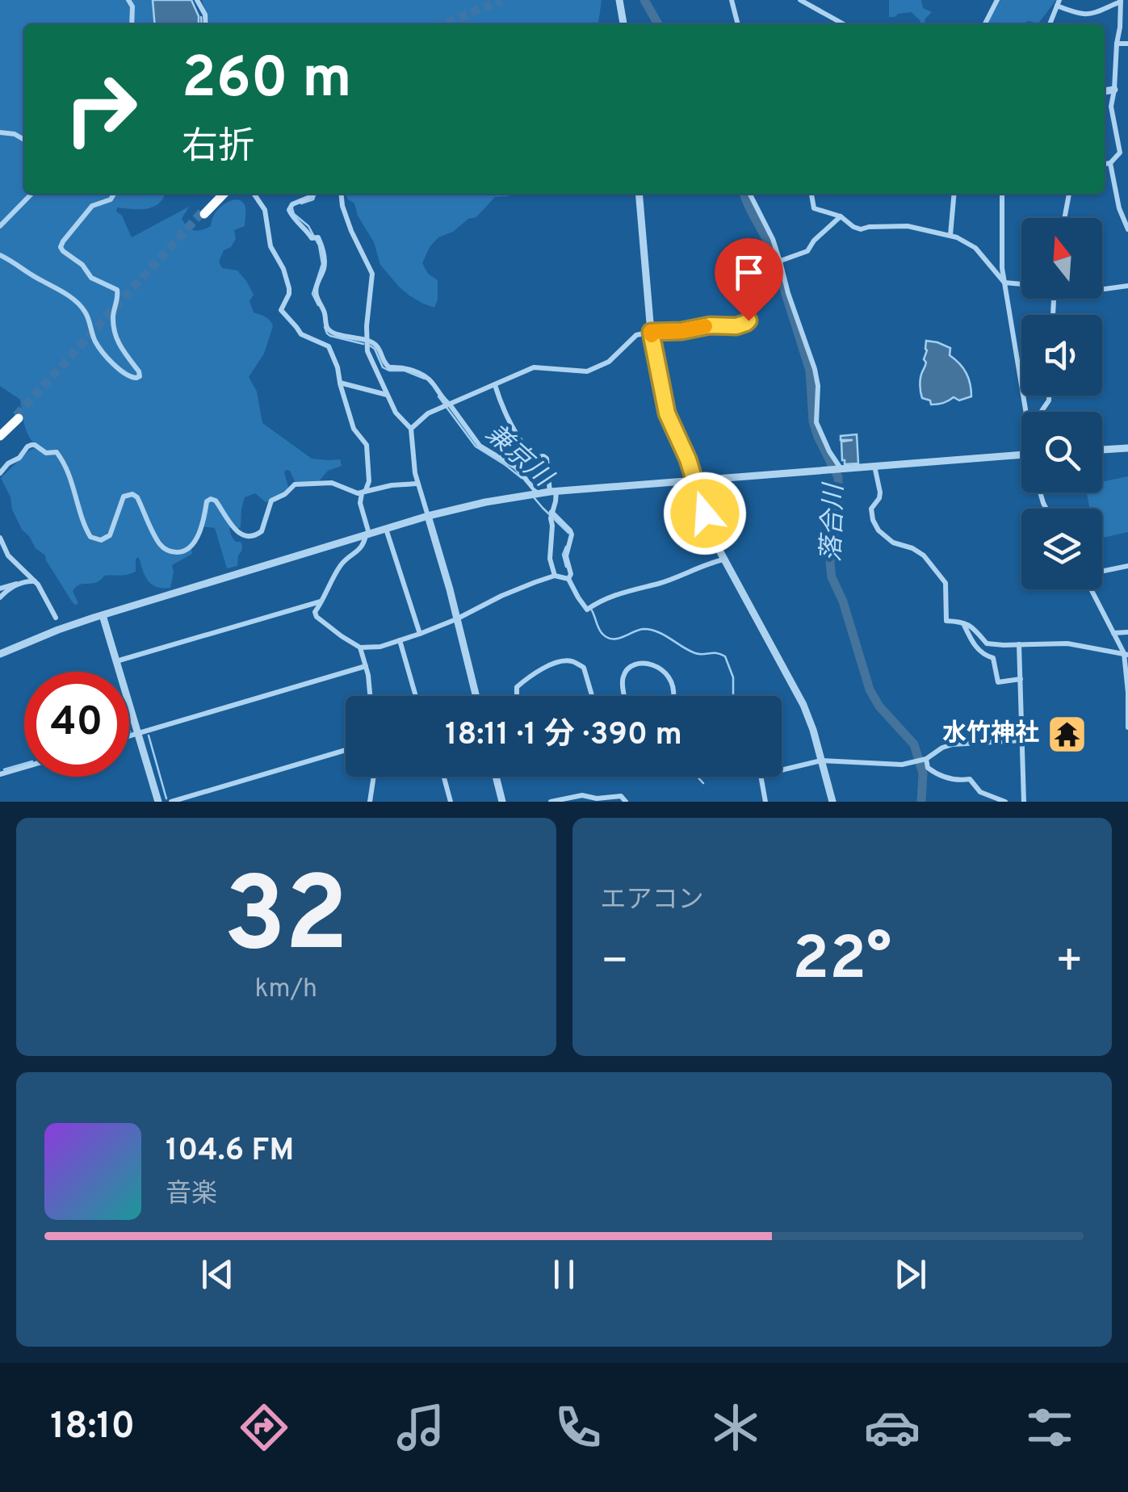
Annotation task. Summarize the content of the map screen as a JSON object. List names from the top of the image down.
{
  "water": ["兼京川", "落合川"],
  "places": {
    "temple": ["水竹神社"]
  },
  "north": "top",
  "page": {
    "turn": ["260 m", "右折"],
    "limit": "40",
    "trip": "18:11 · 1 分 · 390 m",
    "tile": [
      ["32", "km/h"],
      "エアコン"
    ],
    "heat": ["−", "22°", "+"],
    "song": ["104.6 FM", "音楽"],
    "tabs": "18:10"
  }
}
